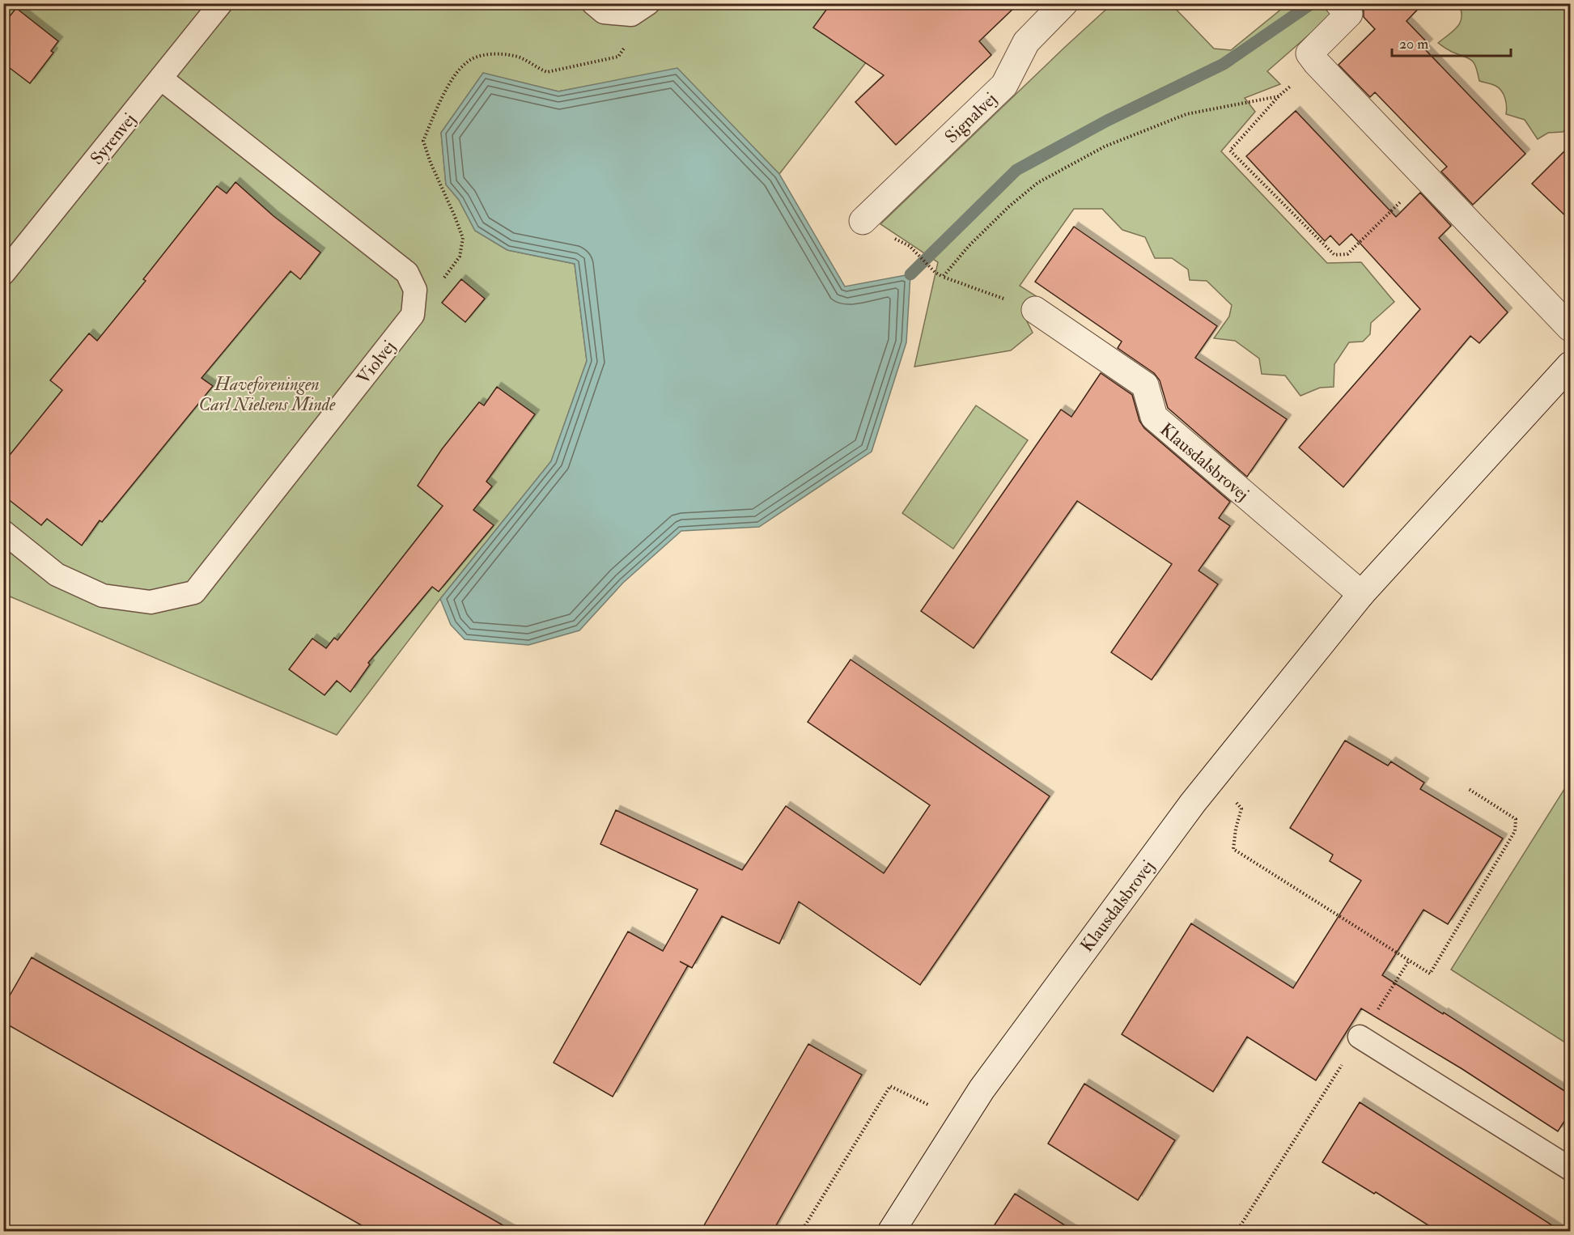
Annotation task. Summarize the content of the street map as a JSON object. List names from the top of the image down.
{
  "streets": {
    "street": ["Signalvej", "Klausdalsbrovej"],
    "lane": ["Syrenvej", "Violvej"]
  },
  "parks": ["Haveforeningen Carl Nielsens Minde"],
  "scale_bar": "20 m"
}
